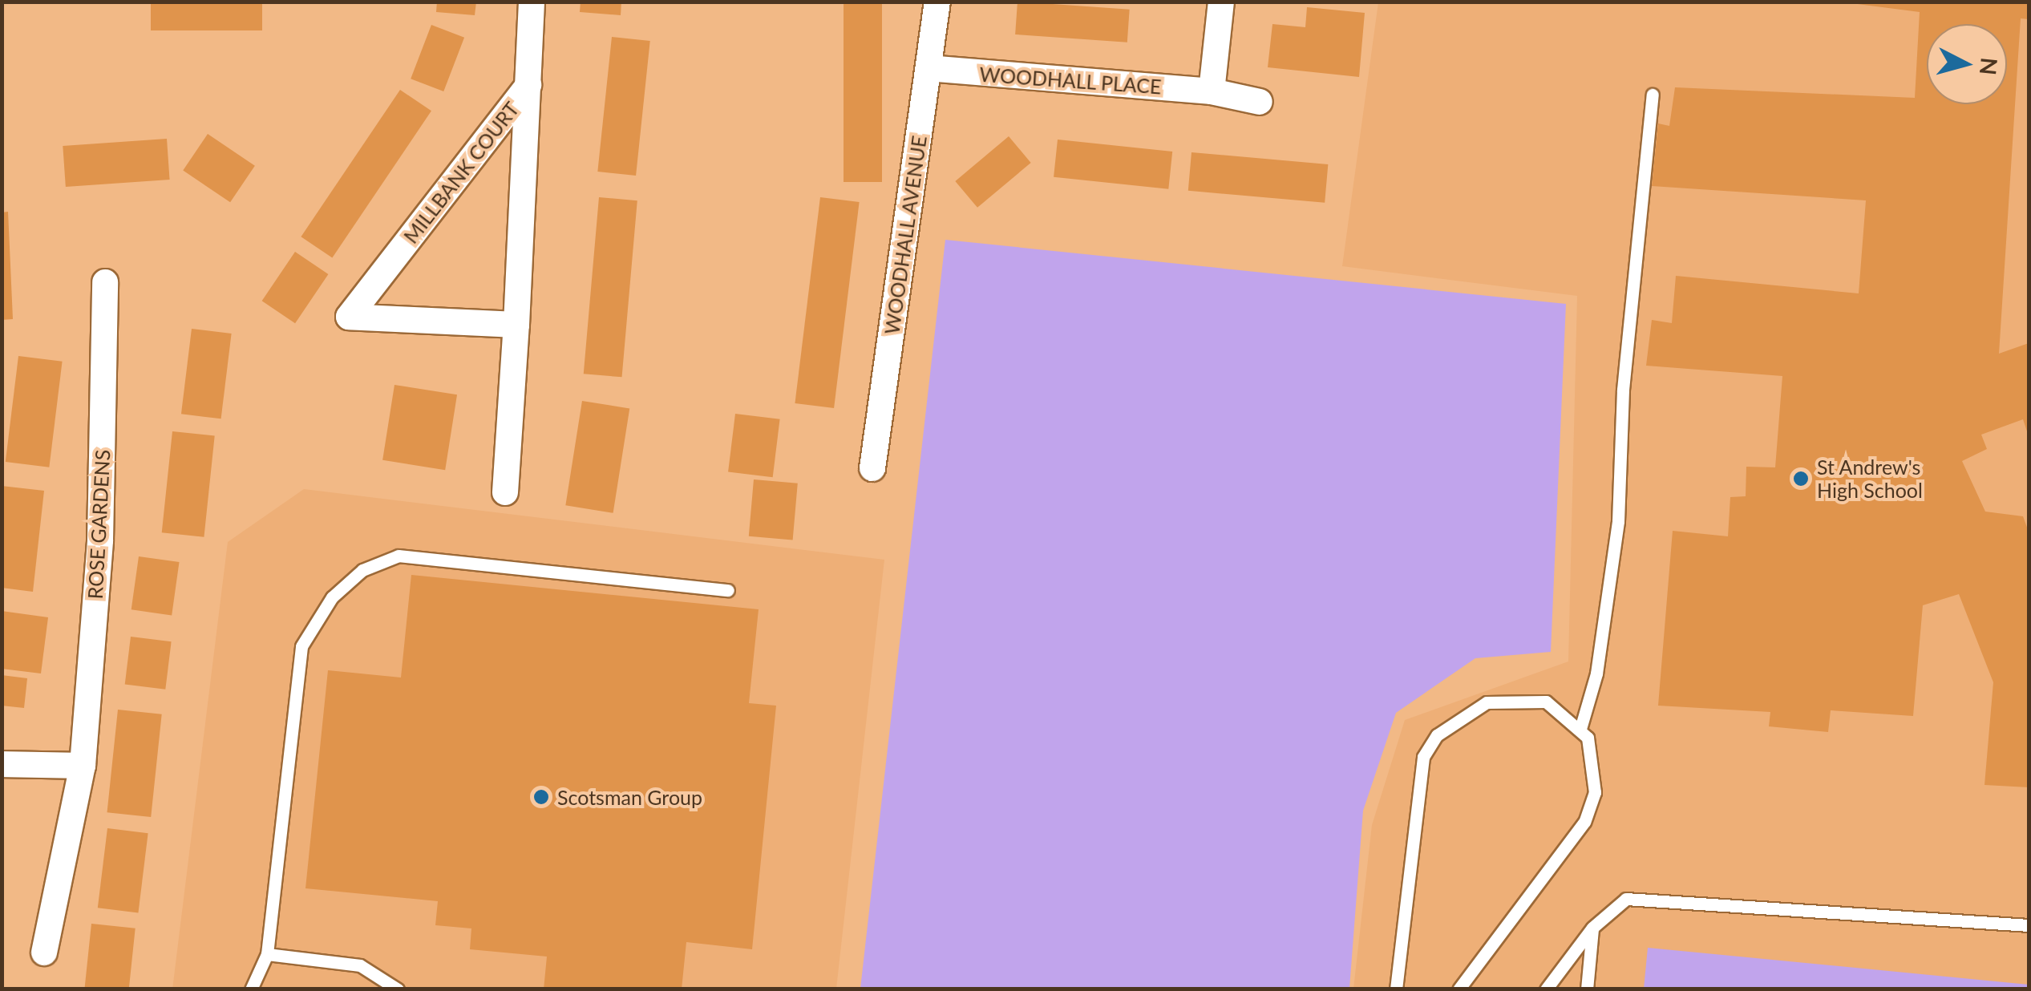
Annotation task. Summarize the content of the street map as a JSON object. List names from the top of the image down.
{
  "streets": {
    "street": [
      "WOODHALL PLACE",
      "MILLBANK COURT",
      "WOODHALL AVENUE",
      "ROSE GARDENS"
    ]
  },
  "crossings": [
    ["WOODHALL PLACE", "WOODHALL AVENUE"]
  ],
  "places": ["St Andrew's High School", "Scotsman Group"],
  "north": "right"
}
